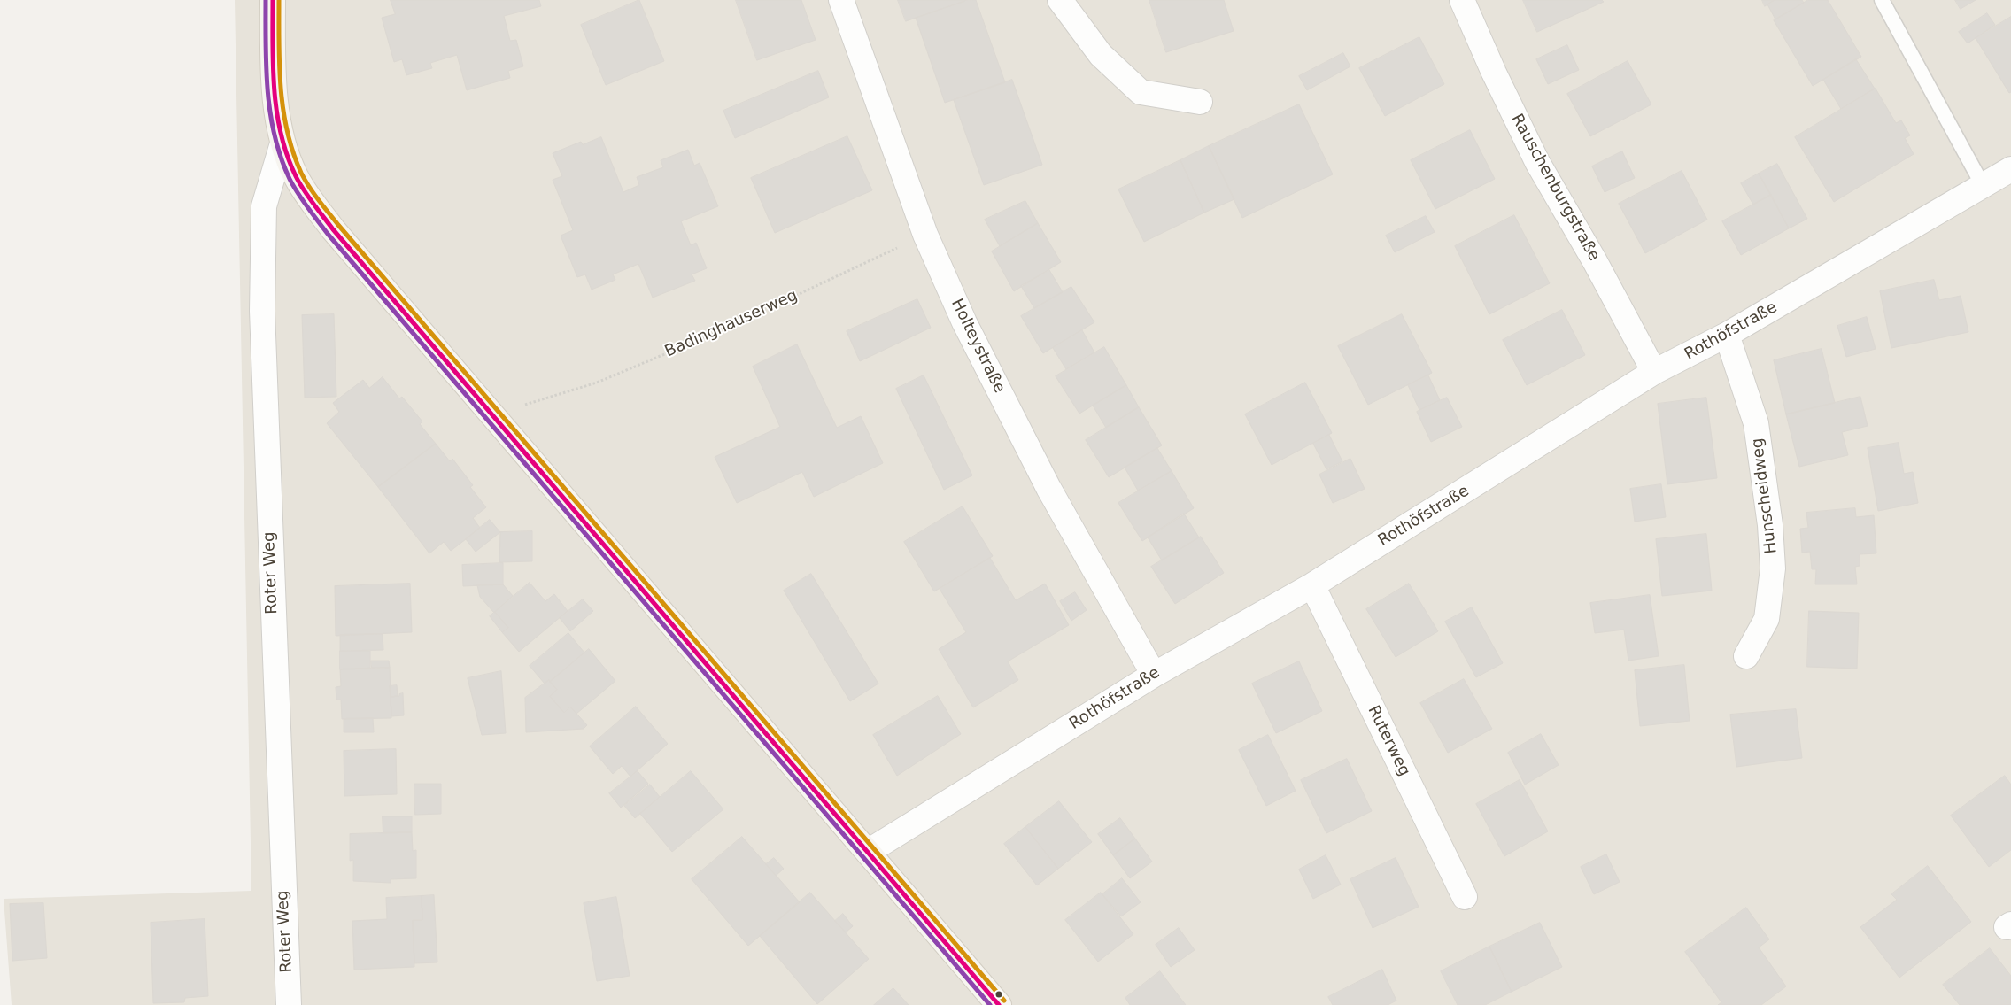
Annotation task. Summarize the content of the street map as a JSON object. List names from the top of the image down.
{
  "streets": {
    "street": [
      "Rauschenburgstraße",
      "Rothöfstraße",
      "Holteystraße",
      "Hunscheidweg",
      "Roter Weg",
      "Ruterweg"
    ],
    "path": ["Badinghauserweg"]
  },
  "crossings": [
    ["Rauschenburgstraße", "Rothöfstraße"],
    ["Badinghauserweg", "Holteystraße"],
    ["Rothöfstraße", "Holteystraße"],
    ["Rothöfstraße", "Hunscheidweg"],
    ["Rothöfstraße", "Ruterweg"]
  ]
}
